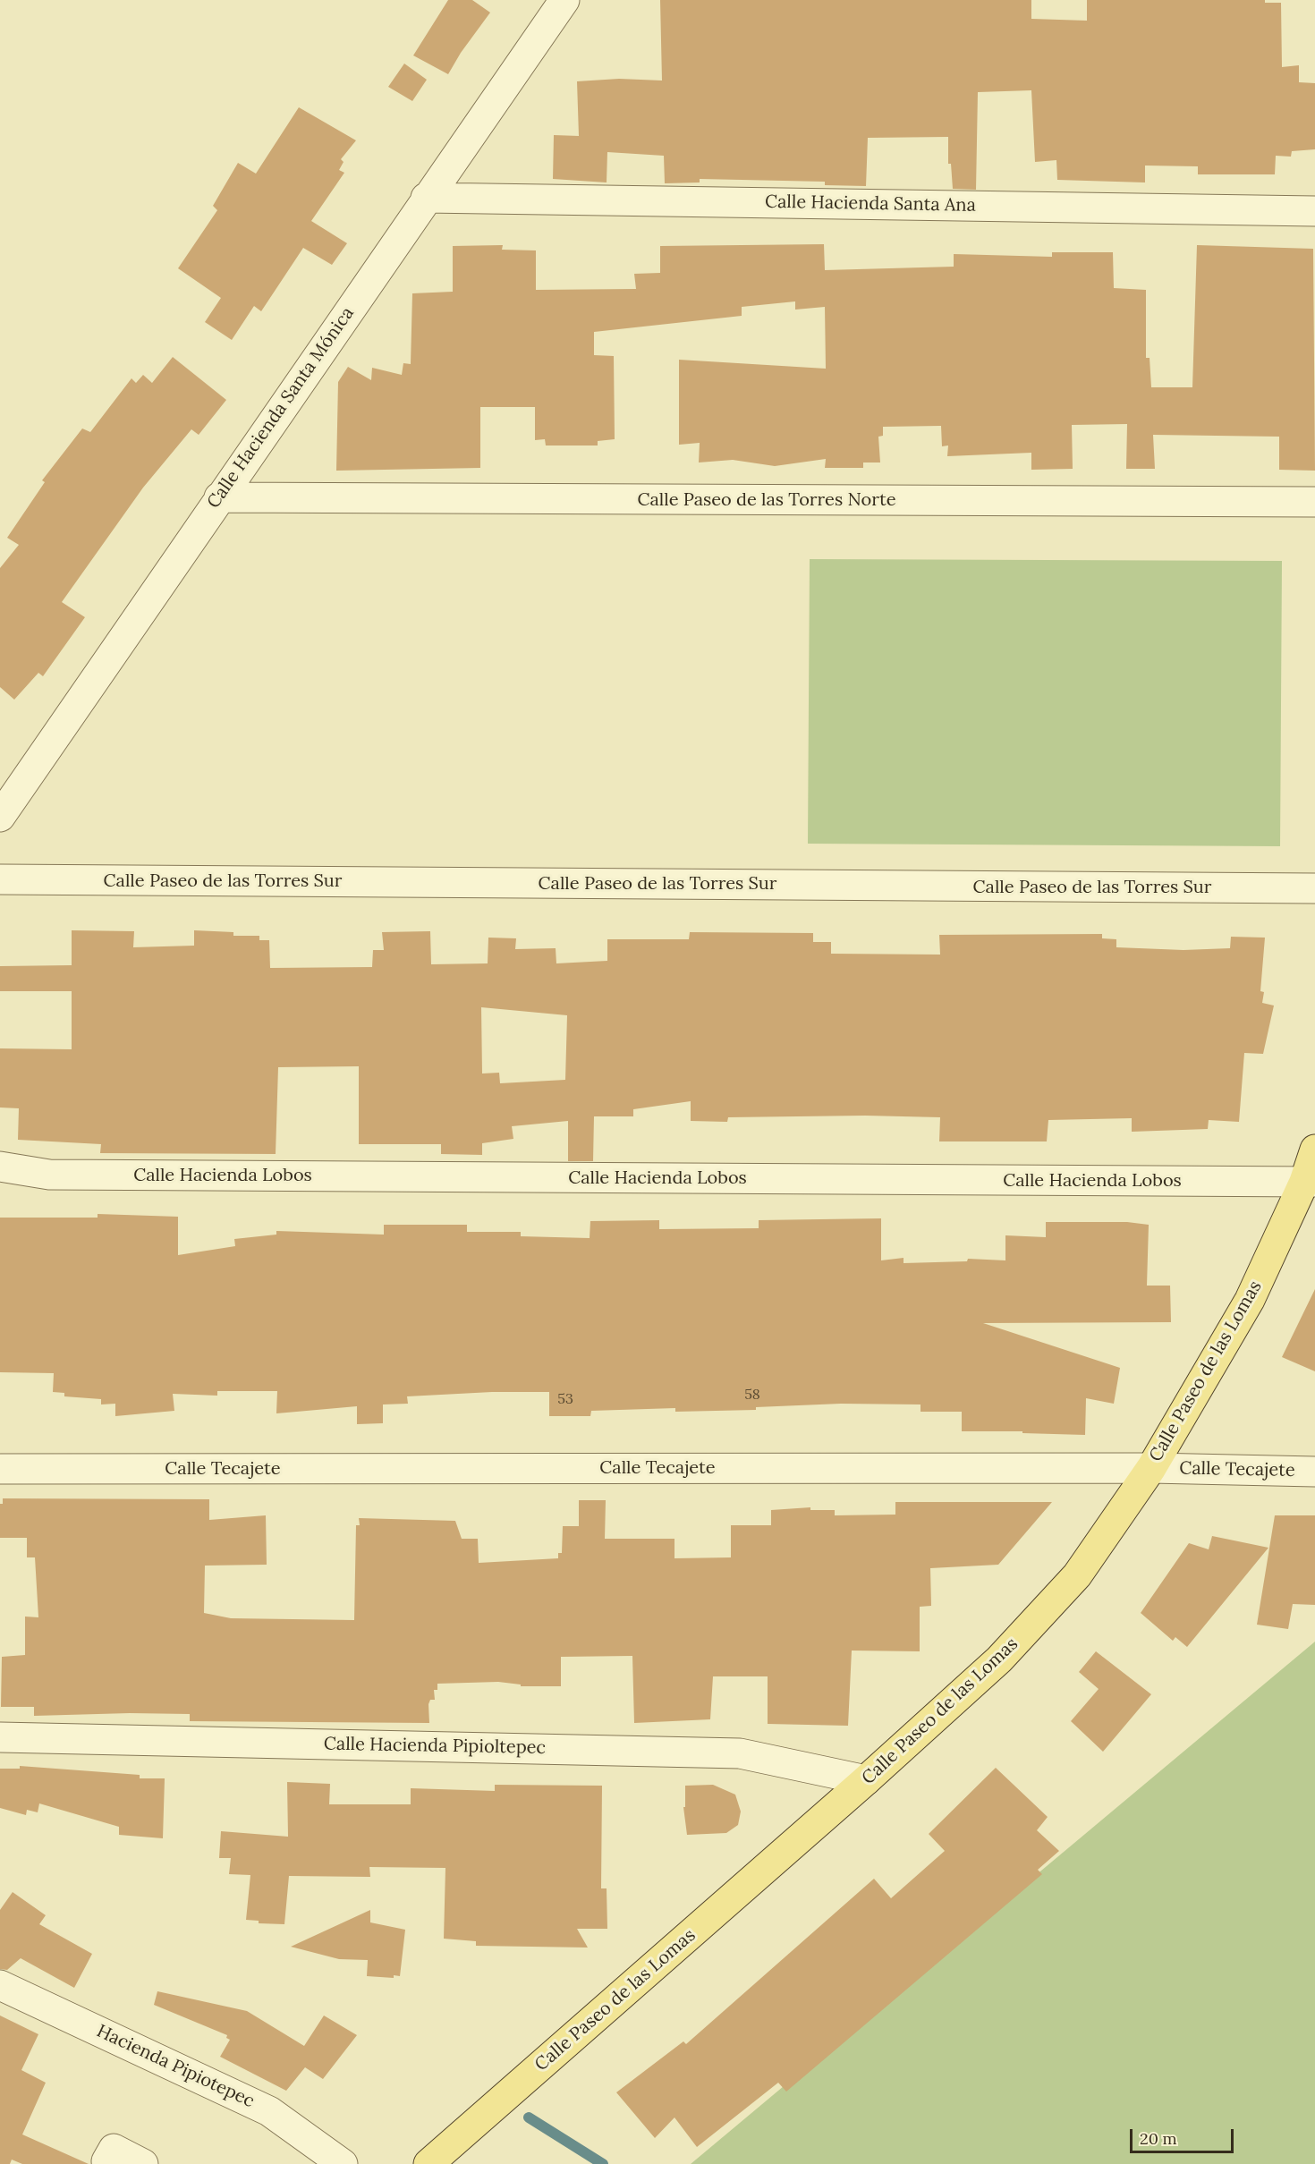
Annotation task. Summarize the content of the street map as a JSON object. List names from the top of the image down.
{
  "streets": {
    "main road": ["Calle Paseo de las Lomas"],
    "street": [
      "Calle Hacienda Santa Ana",
      "Calle Hacienda Santa Mónica",
      "Calle Paseo de las Torres Norte",
      "Calle Paseo de las Torres Sur",
      "Calle Hacienda Lobos",
      "Calle Tecajete",
      "Calle Hacienda Pipioltepec",
      "Hacienda Pipiotepec"
    ]
  },
  "crossings": [
    ["Calle Hacienda Santa Ana", "Calle Hacienda Santa Mónica"],
    ["Calle Hacienda Santa Mónica", "Calle Paseo de las Torres Norte"],
    ["Calle Hacienda Lobos", "Calle Paseo de las Lomas"],
    ["Calle Paseo de las Lomas", "Calle Tecajete"],
    ["Calle Paseo de las Lomas", "Calle Hacienda Pipioltepec"]
  ],
  "house_numbers": ["58", "53"],
  "scale_bar": "20 m"
}
